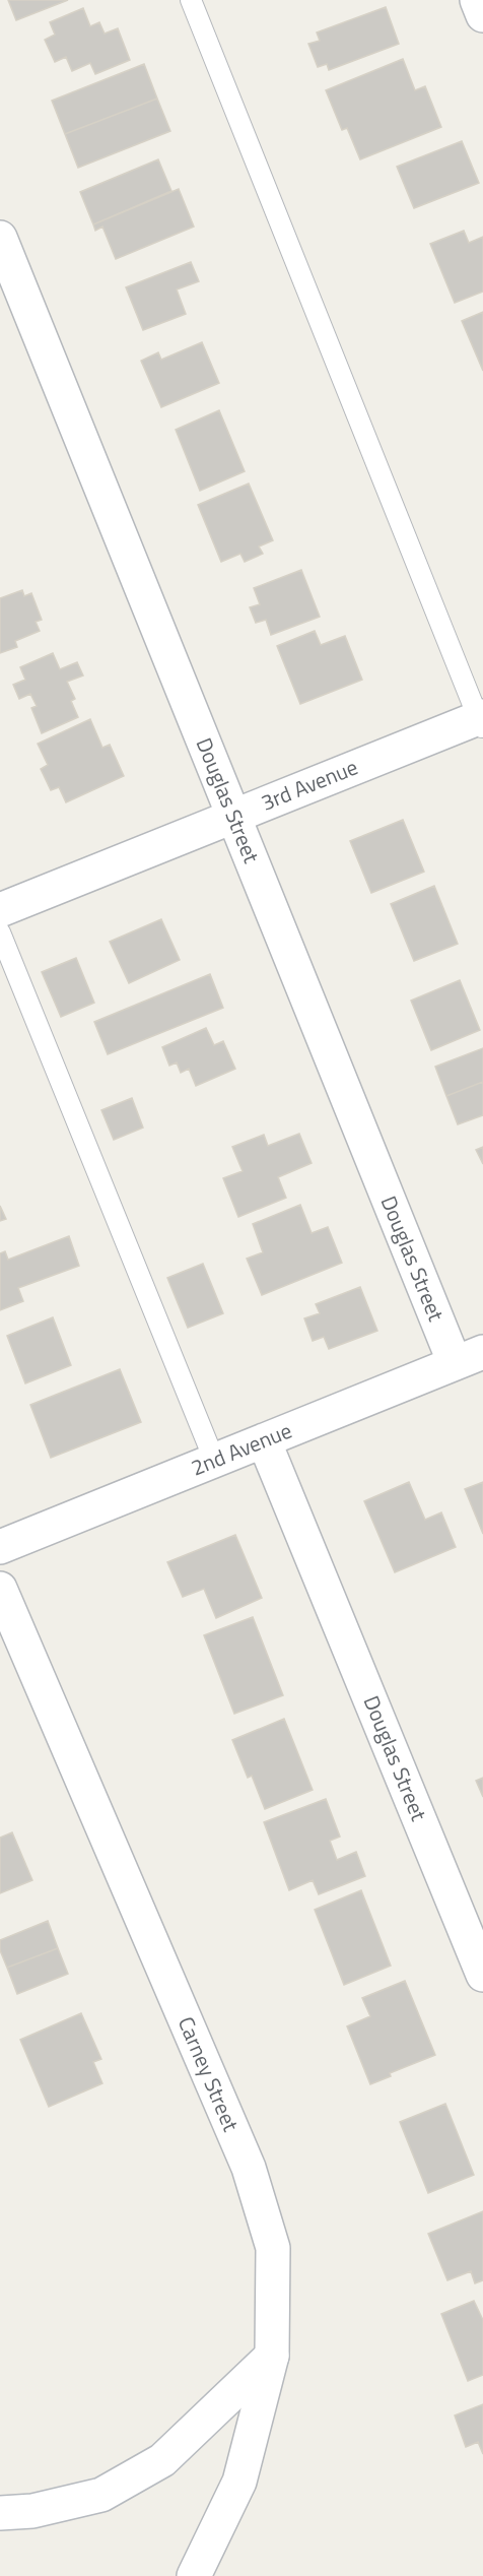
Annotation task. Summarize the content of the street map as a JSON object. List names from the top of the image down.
{
  "streets": {
    "street": [
      "3rd Avenue",
      "Douglas Street",
      "2nd Avenue",
      "Carney Street"
    ]
  },
  "crossings": [
    ["3rd Avenue", "Douglas Street"],
    ["Douglas Street", "2nd Avenue"]
  ]
}
